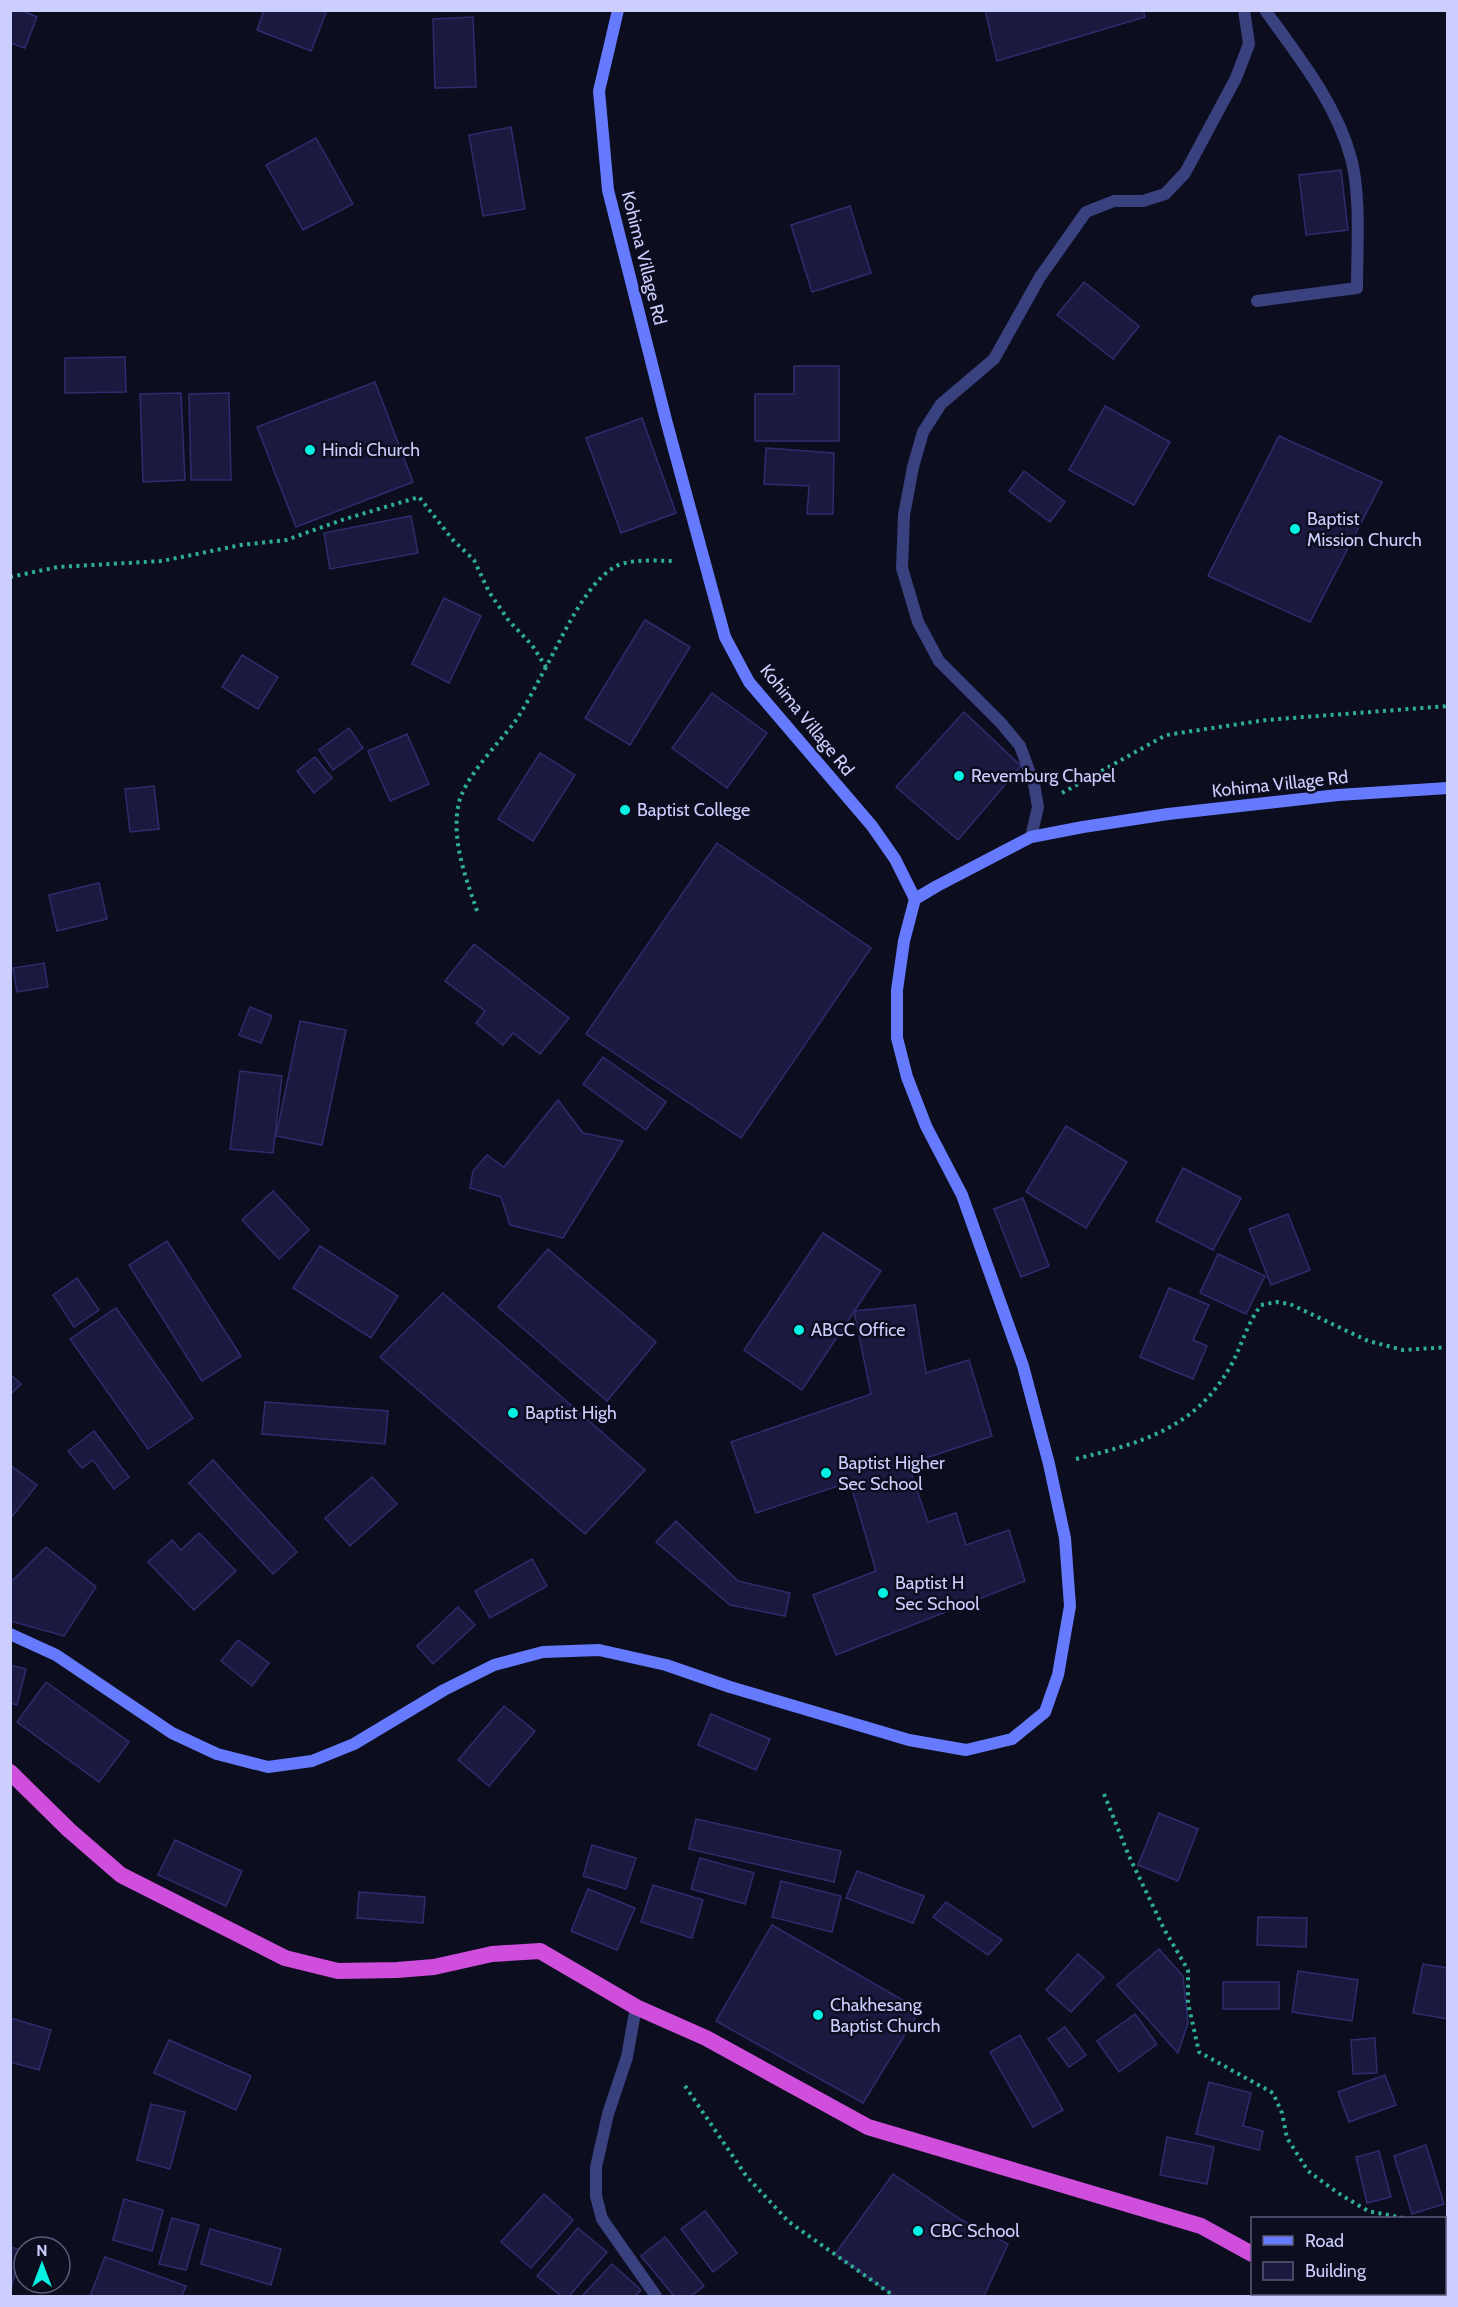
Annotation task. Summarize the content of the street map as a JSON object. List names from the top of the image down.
{
  "streets": {
    "main road": ["Kohima Village Rd"]
  },
  "places": [
    "Hindi Church",
    "Baptist Mission Church",
    "Revemburg Chapel",
    "Baptist College",
    "ABCC Office",
    "Baptist High",
    "Baptist Higher Sec School",
    "Baptist H Sec School",
    "Chakhesang Baptist Church",
    "CBC School"
  ],
  "legend": ["Road", "Building"],
  "north": "top"
}
